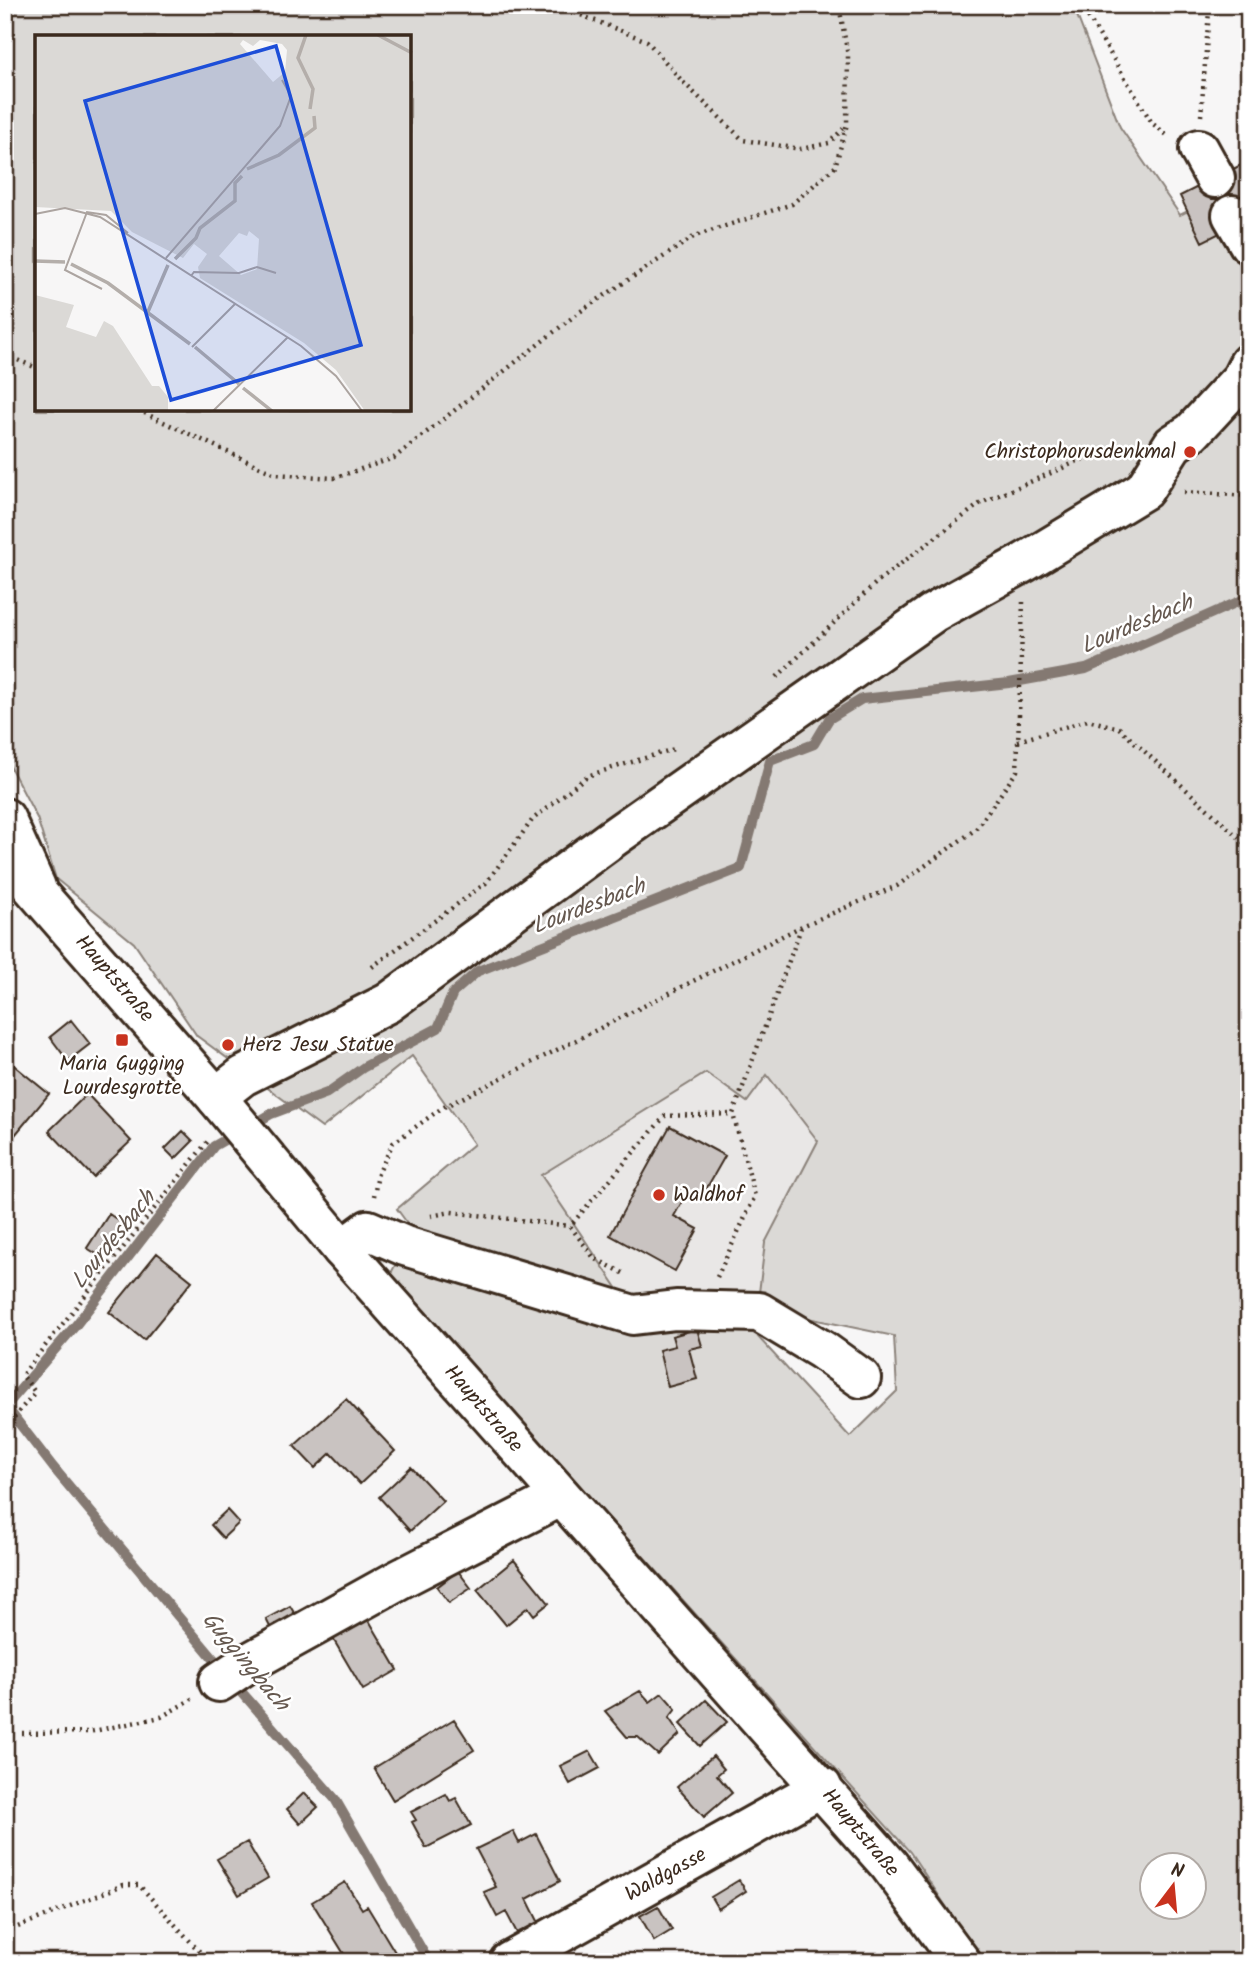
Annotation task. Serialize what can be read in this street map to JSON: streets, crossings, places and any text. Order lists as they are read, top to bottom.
{
  "streets": {
    "street": ["Hauptstraße", "Waldgasse"]
  },
  "crossings": [
    ["Hauptstraße", "Waldgasse"]
  ],
  "water": ["Lourdesbach", "Guggingbach"],
  "places": {
    "other": ["Christophorusdenkmal", "Herz Jesu Statue", "Waldhof"],
    "transit": ["Maria Gugging Lourdesgrotte"]
  },
  "north": "top"
}
